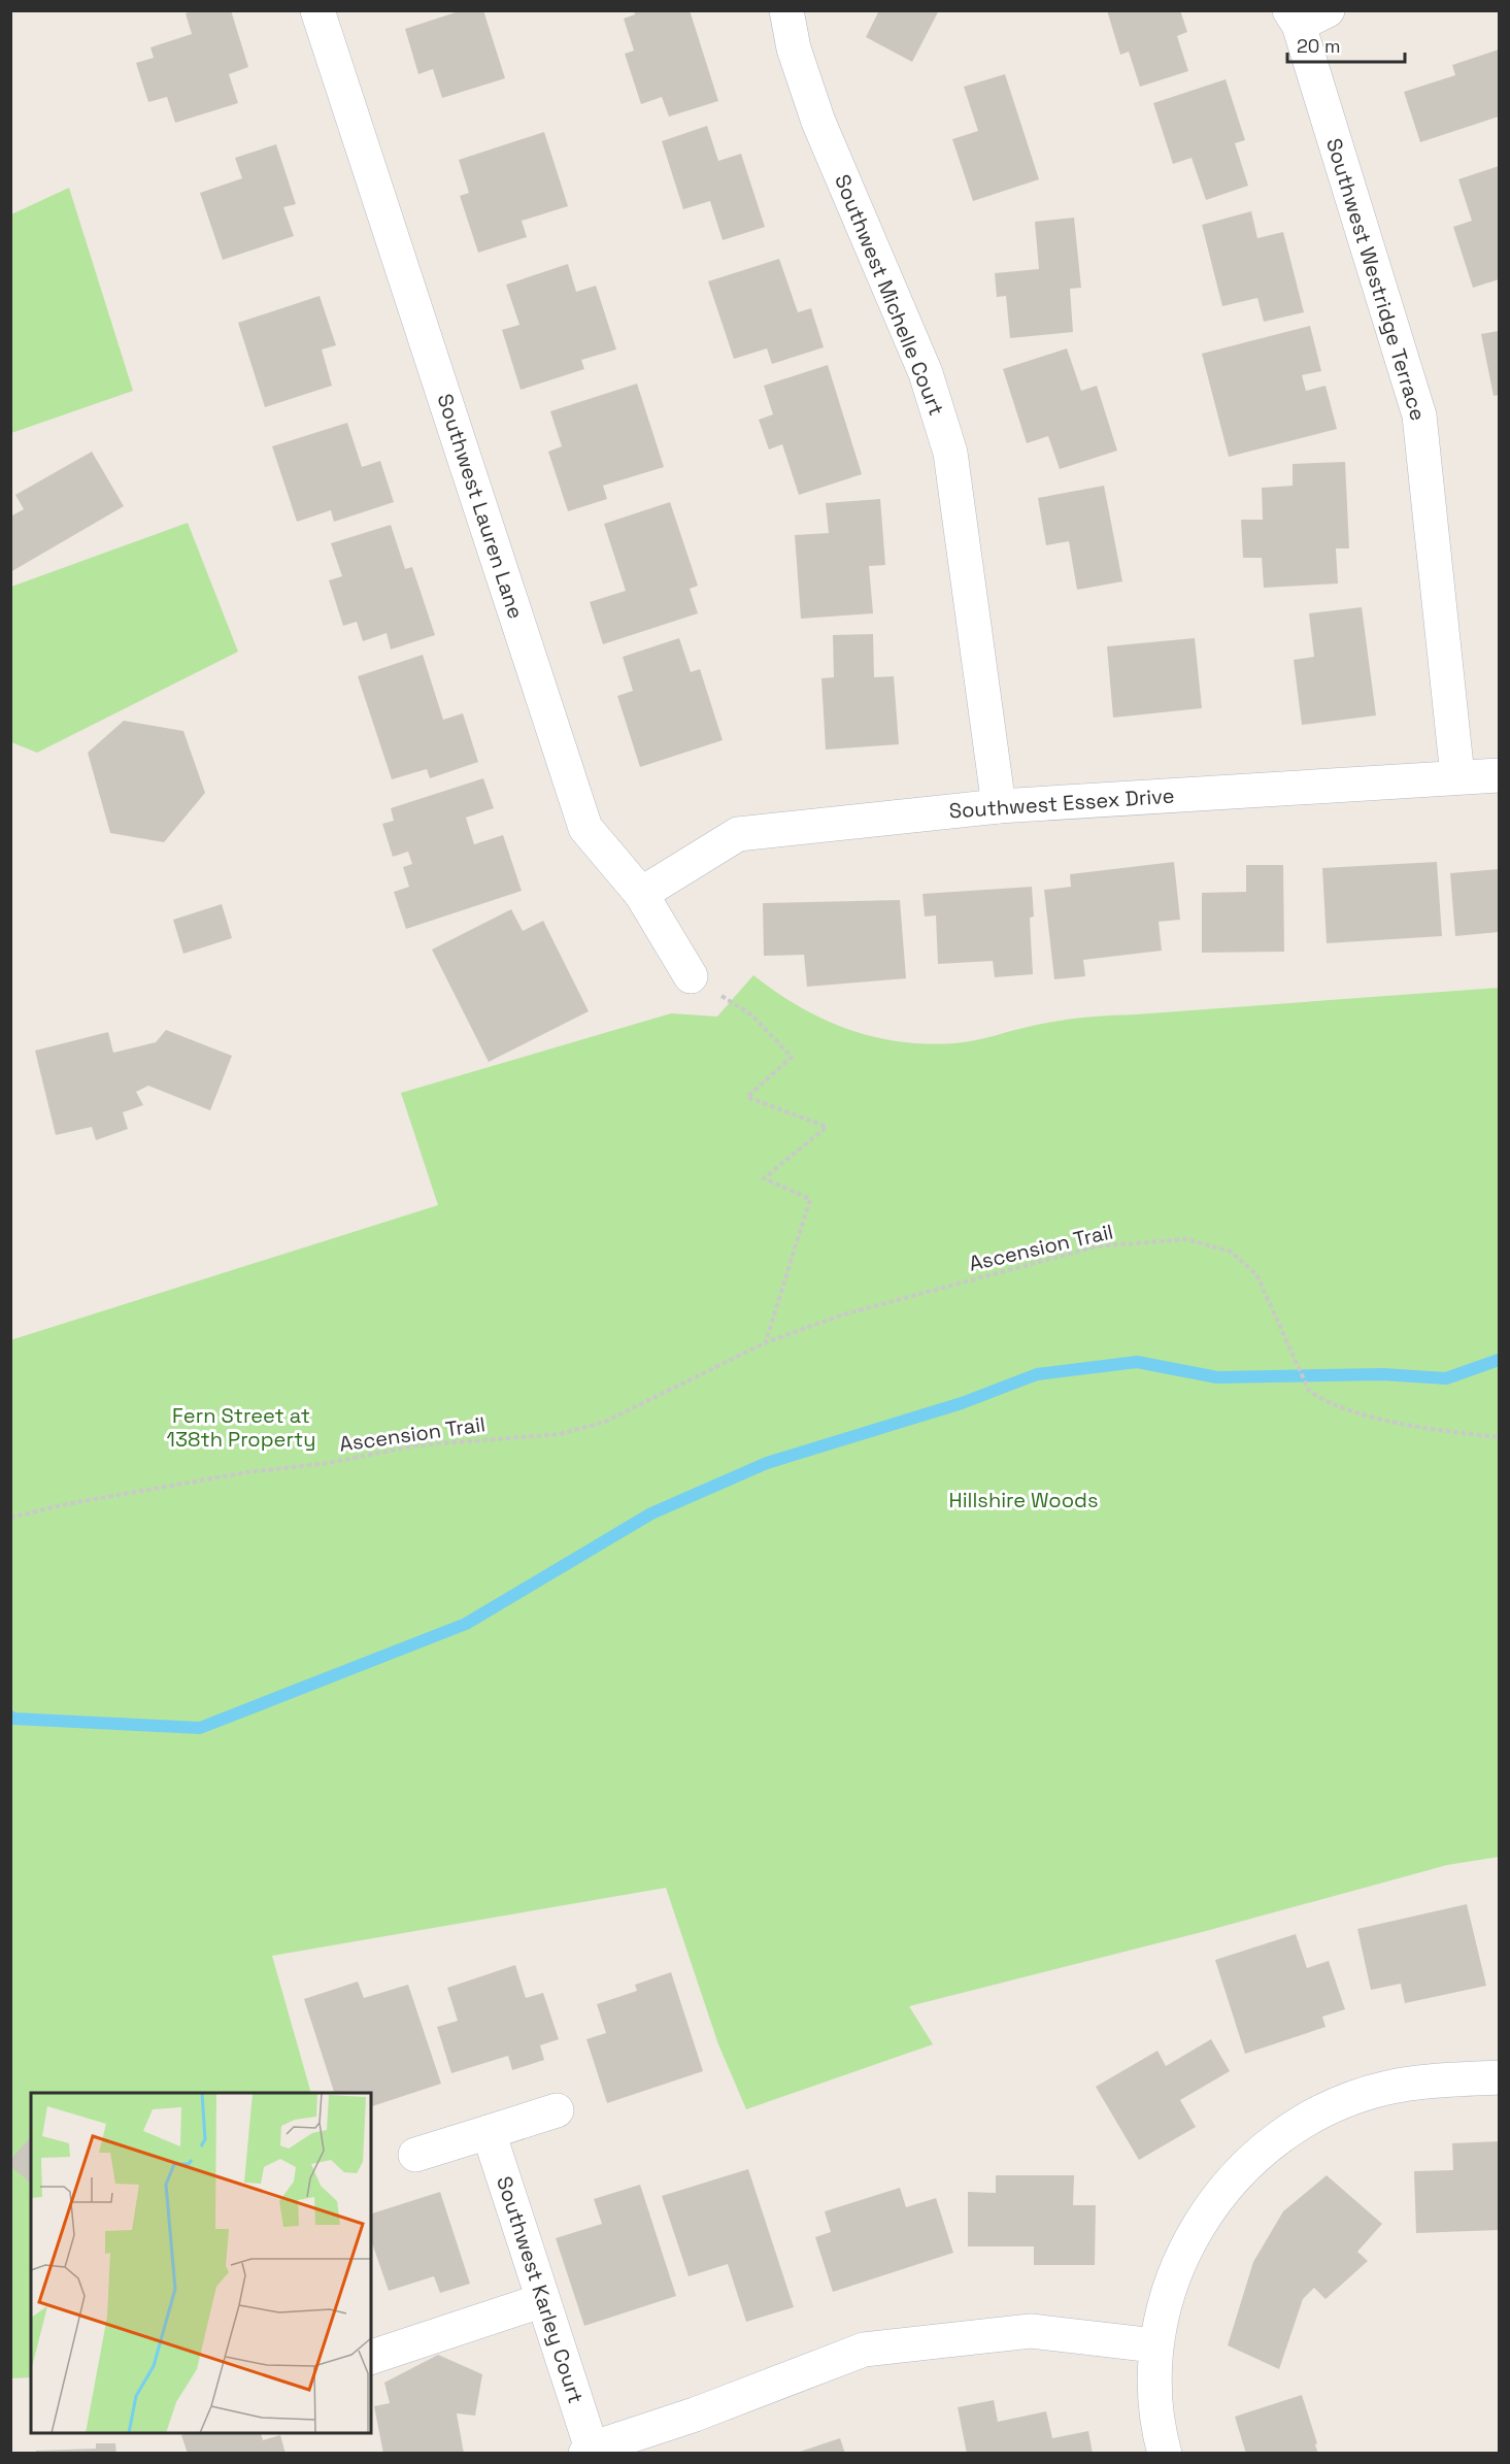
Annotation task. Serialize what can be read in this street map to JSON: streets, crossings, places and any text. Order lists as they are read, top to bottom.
{
  "streets": {
    "street": [
      "Southwest Westridge Terrace",
      "Southwest Michelle Court",
      "Southwest Lauren Lane",
      "Southwest Essex Drive",
      "Southwest Karley Court"
    ],
    "path": ["Ascension Trail"]
  },
  "crossings": [
    ["Southwest Westridge Terrace", "Southwest Essex Drive"],
    ["Southwest Michelle Court", "Southwest Essex Drive"],
    ["Southwest Lauren Lane", "Southwest Essex Drive"]
  ],
  "parks": ["Fern Street at 138th Property", "Hillshire Woods"],
  "scale_bar": "20 m"
}
